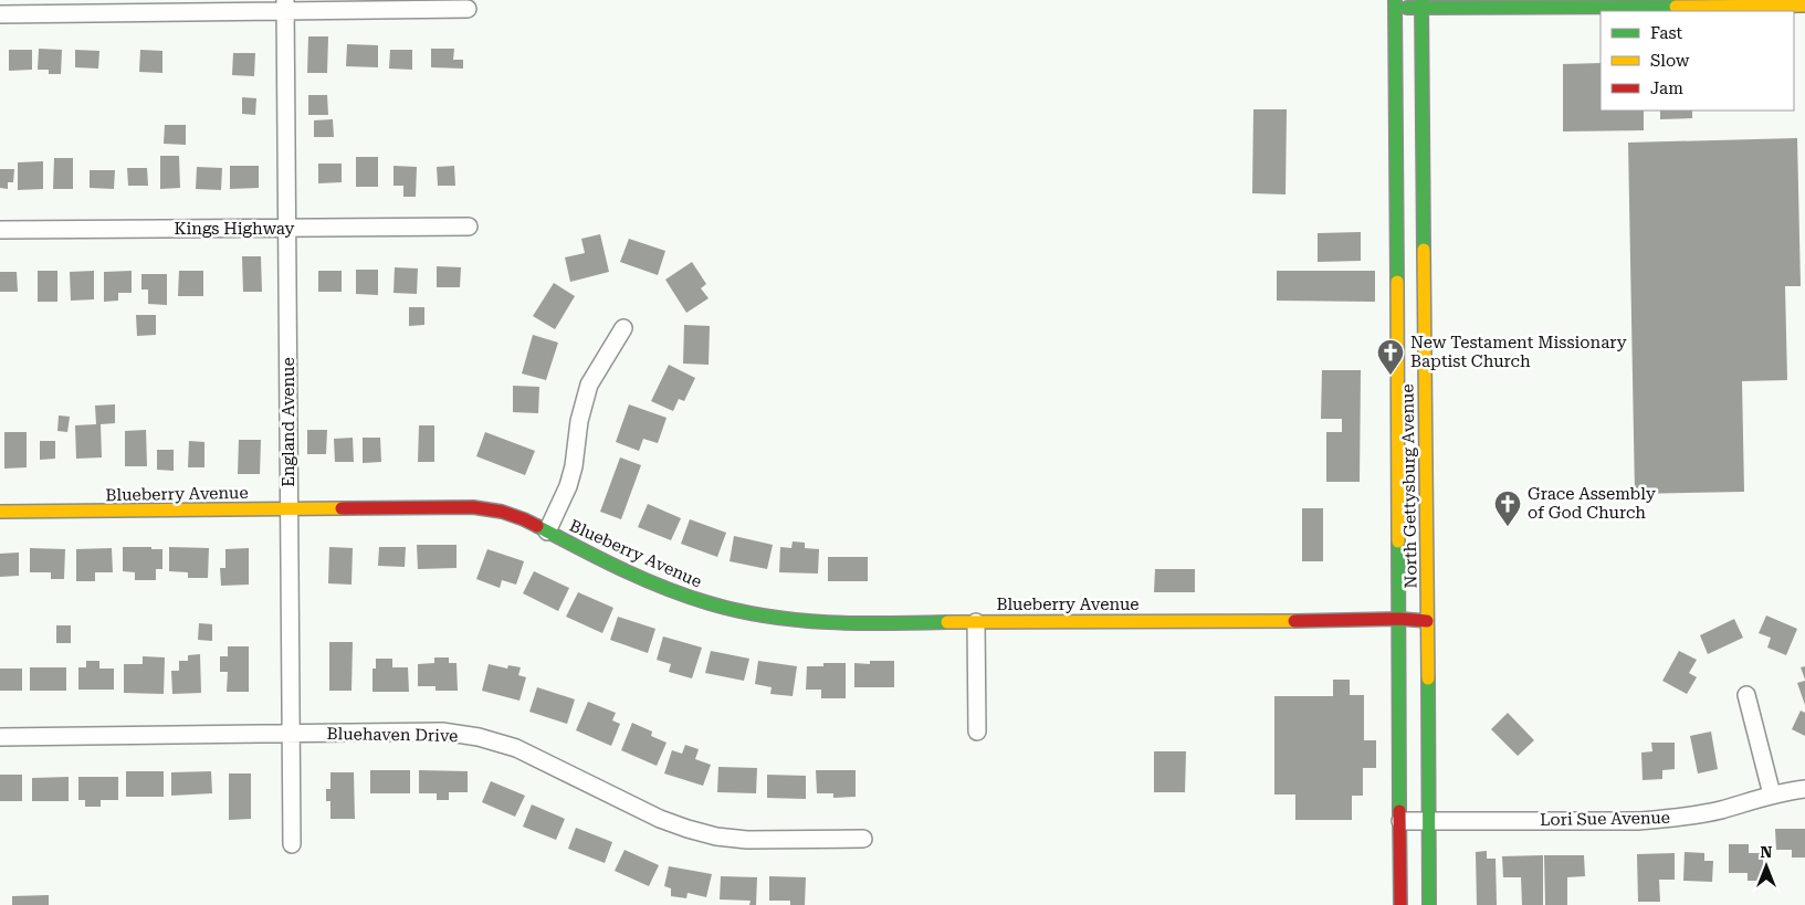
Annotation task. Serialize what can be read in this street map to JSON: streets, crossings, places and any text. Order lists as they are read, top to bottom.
{
  "streets": {
    "street": [
      "Kings Highway",
      "England Avenue",
      "North Gettysburg Avenue",
      "Blueberry Avenue",
      "Bluehaven Drive",
      "Lori Sue Avenue"
    ]
  },
  "crossings": [
    ["Kings Highway", "England Avenue"],
    ["England Avenue", "Blueberry Avenue"],
    ["England Avenue", "Bluehaven Drive"],
    ["North Gettysburg Avenue", "Blueberry Avenue"],
    ["North Gettysburg Avenue", "Lori Sue Avenue"]
  ],
  "places": {
    "church": ["New Testament Missionary Baptist Church", "Grace Assembly of God Church"]
  },
  "legend": ["Fast", "Slow", "Jam"],
  "north": "top"
}
